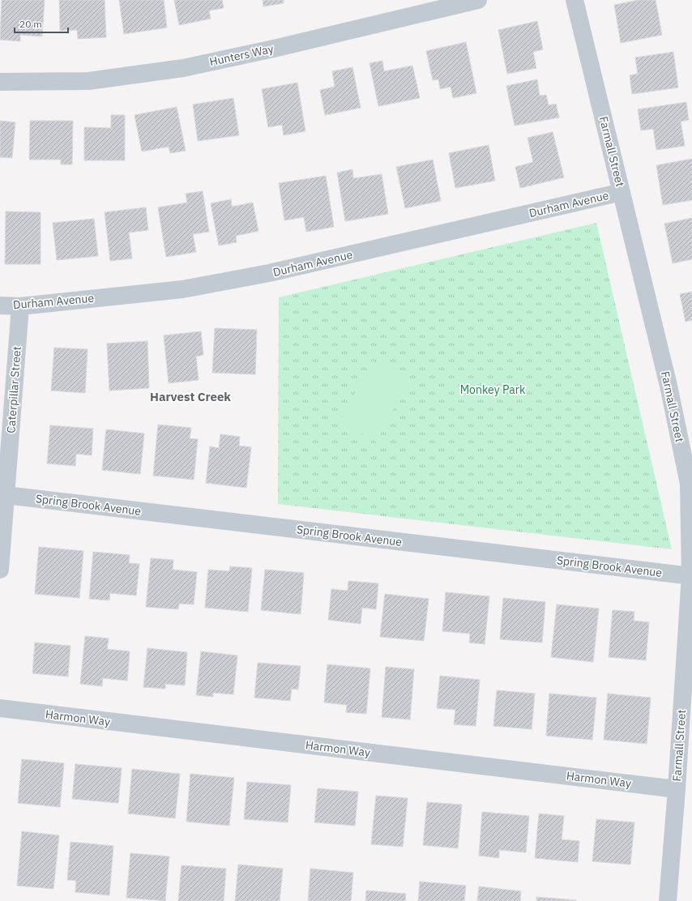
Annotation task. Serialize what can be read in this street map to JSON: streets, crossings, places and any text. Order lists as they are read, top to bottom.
{
  "streets": {
    "street": [
      "Hunters Way",
      "Farmall Street",
      "Durham Avenue",
      "Caterpillar Street",
      "Spring Brook Avenue",
      "Harmon Way"
    ]
  },
  "crossings": [
    ["Farmall Street", "Durham Avenue"],
    ["Farmall Street", "Spring Brook Avenue"],
    ["Farmall Street", "Harmon Way"],
    ["Durham Avenue", "Caterpillar Street"],
    ["Caterpillar Street", "Spring Brook Avenue"]
  ],
  "districts": ["Harvest Creek"],
  "parks": ["Monkey Park"],
  "scale_bar": "20 m"
}
